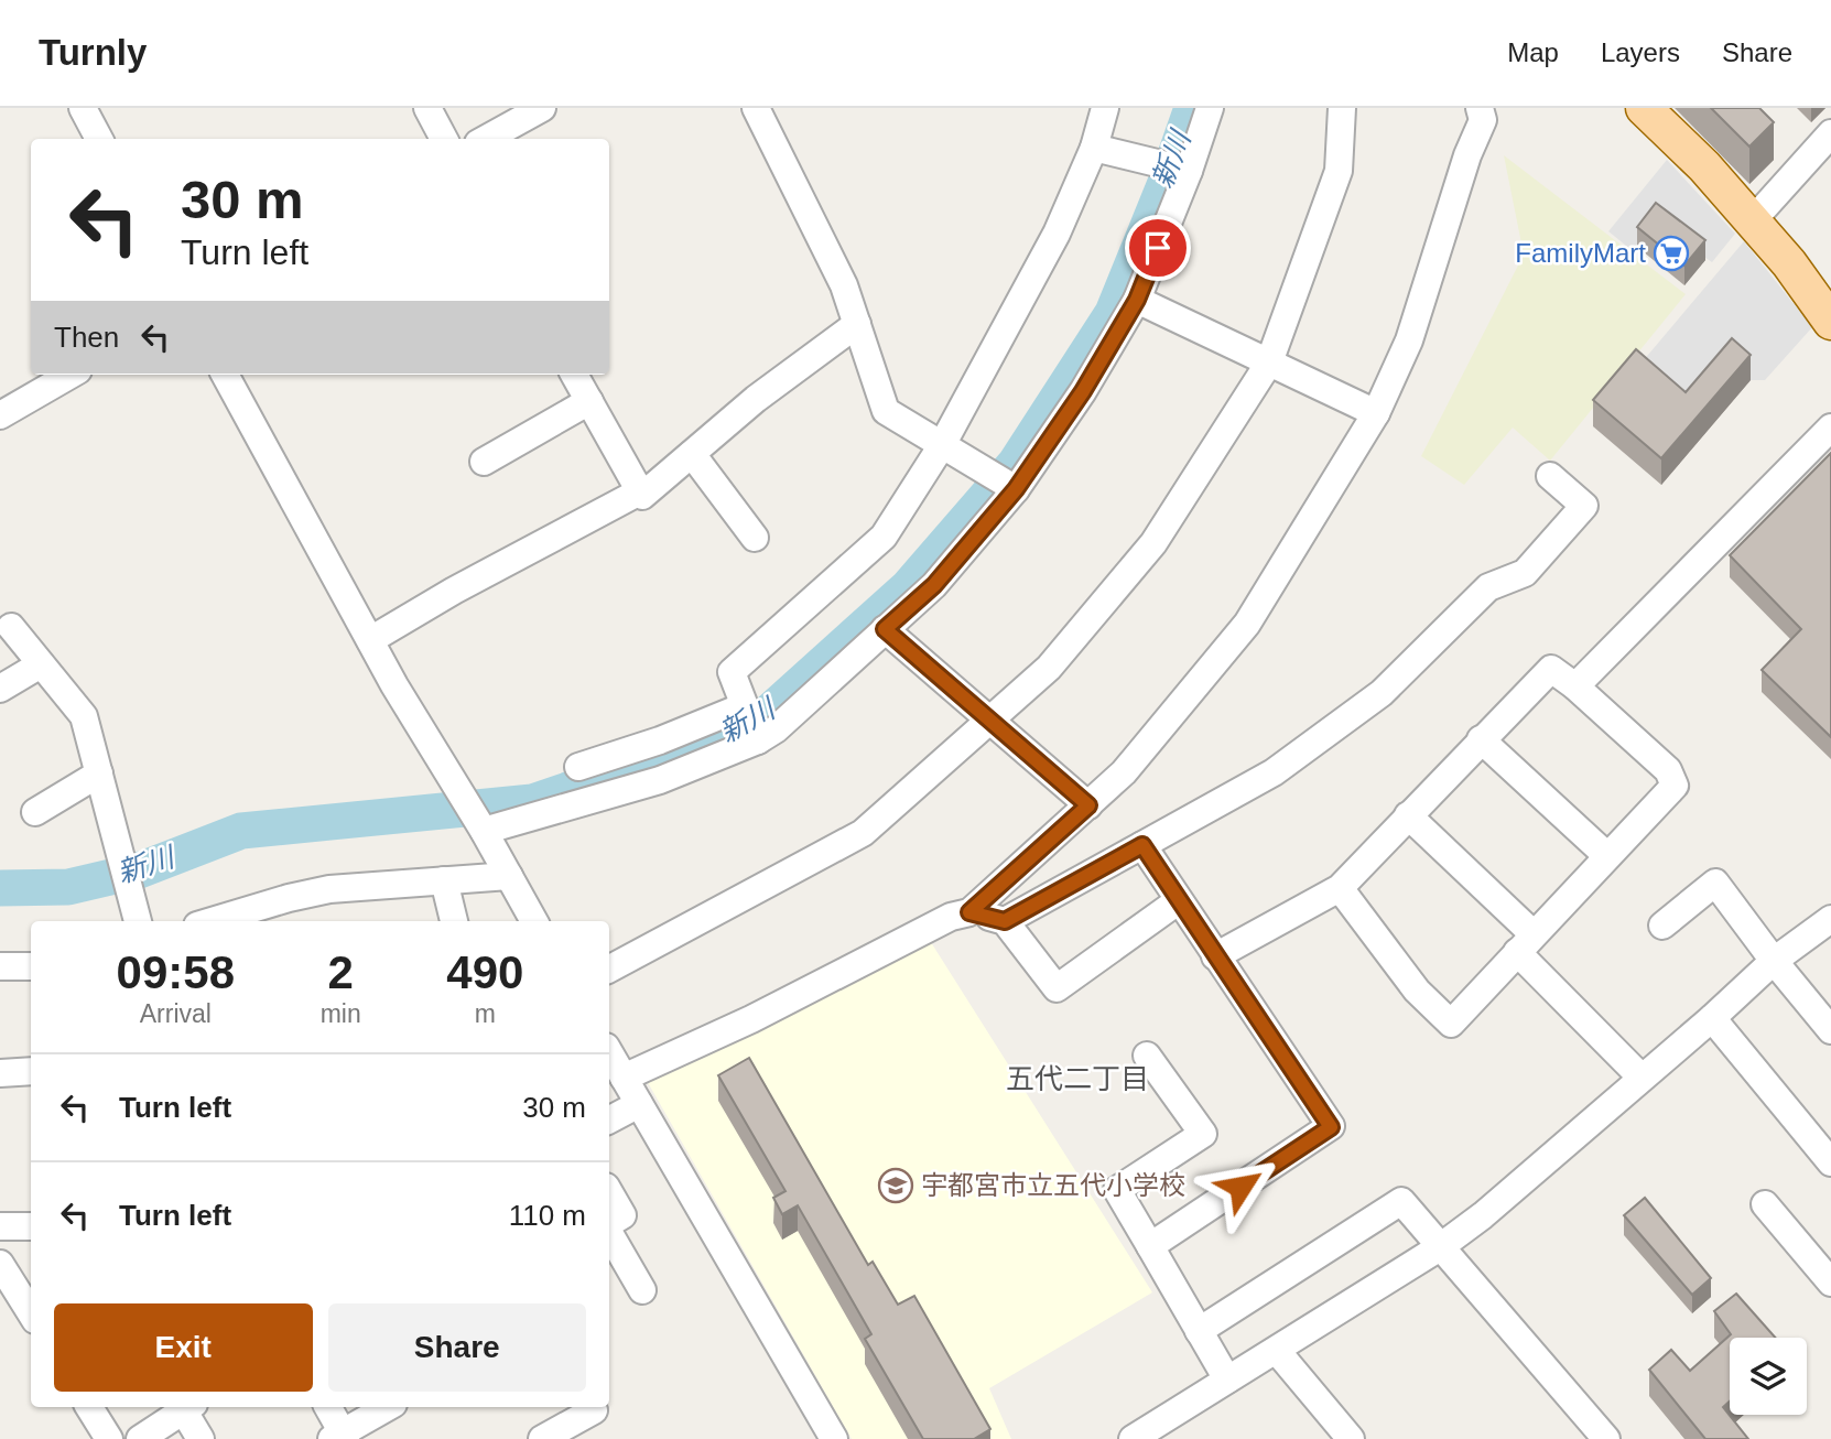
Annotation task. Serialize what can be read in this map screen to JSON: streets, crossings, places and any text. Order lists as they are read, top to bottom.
{
  "districts": ["五代二丁目"],
  "water": ["新川"],
  "places": {
    "supermarket": ["FamilyMart"],
    "school or university": ["宇都宮市立五代小学校"]
  },
  "page": {
    "header": "Turnly",
    "nav": ["Map", "Layers", "Share"],
    "turn": ["30 m", "Turn left"],
    "then": "Then",
    "eta": [
      "09:58",
      "Arrival",
      "2",
      "min",
      "490",
      "m"
    ],
    "list": [
      {
        "name": "Turn left",
        "value": "30 m"
      },
      {
        "name": "Turn left",
        "value": "110 m"
      }
    ],
    "buttons": ["Exit", "Share"]
  }
}
